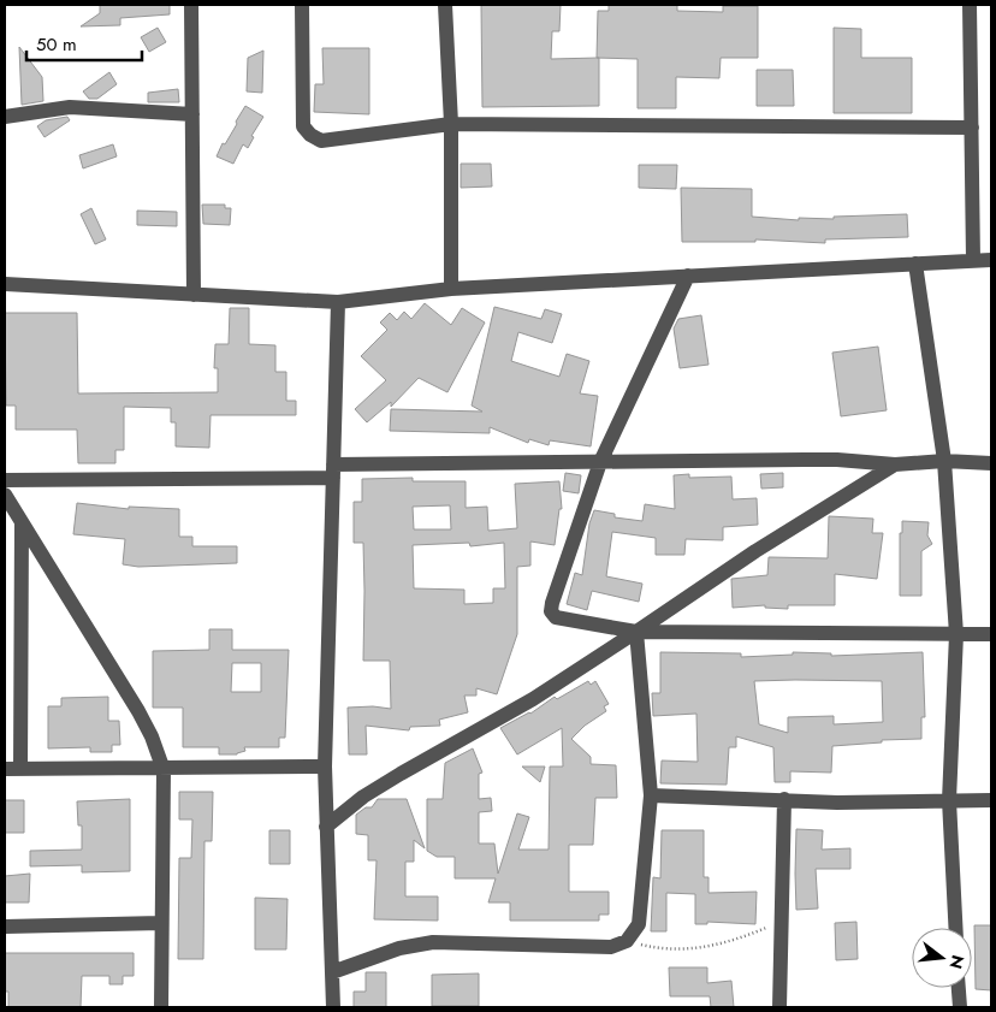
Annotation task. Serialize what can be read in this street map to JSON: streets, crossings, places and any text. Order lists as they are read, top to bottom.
{
  "scale_bar": "50 m",
  "north": "right"
}
